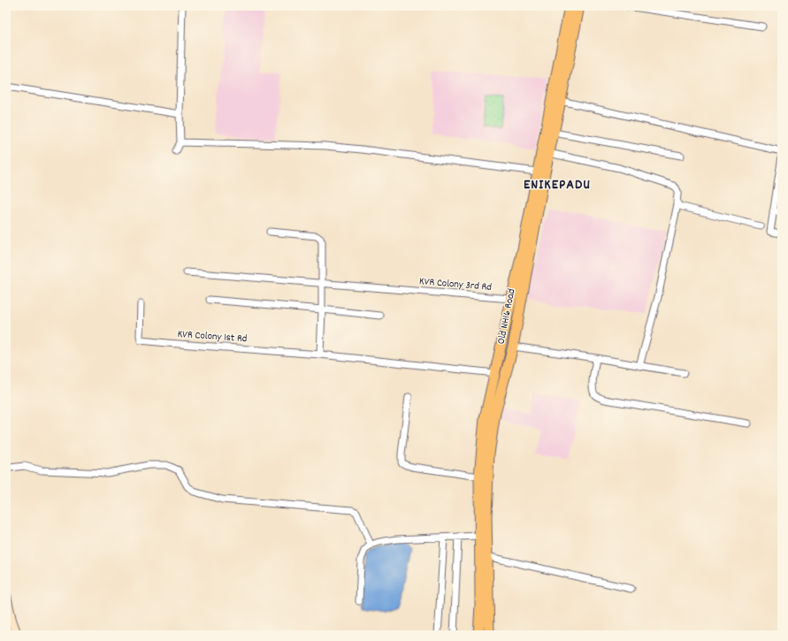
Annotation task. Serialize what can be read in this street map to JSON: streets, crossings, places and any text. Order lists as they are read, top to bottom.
{
  "streets": {
    "main road": ["Old NH16 Road"],
    "street": ["KVR Colony 3rd Rd", "KVR Colony 1st Rd"]
  },
  "crossings": [
    ["KVR Colony 3rd Rd", "Old NH16 Road"]
  ],
  "districts": ["ENIKEPADU"]
}
